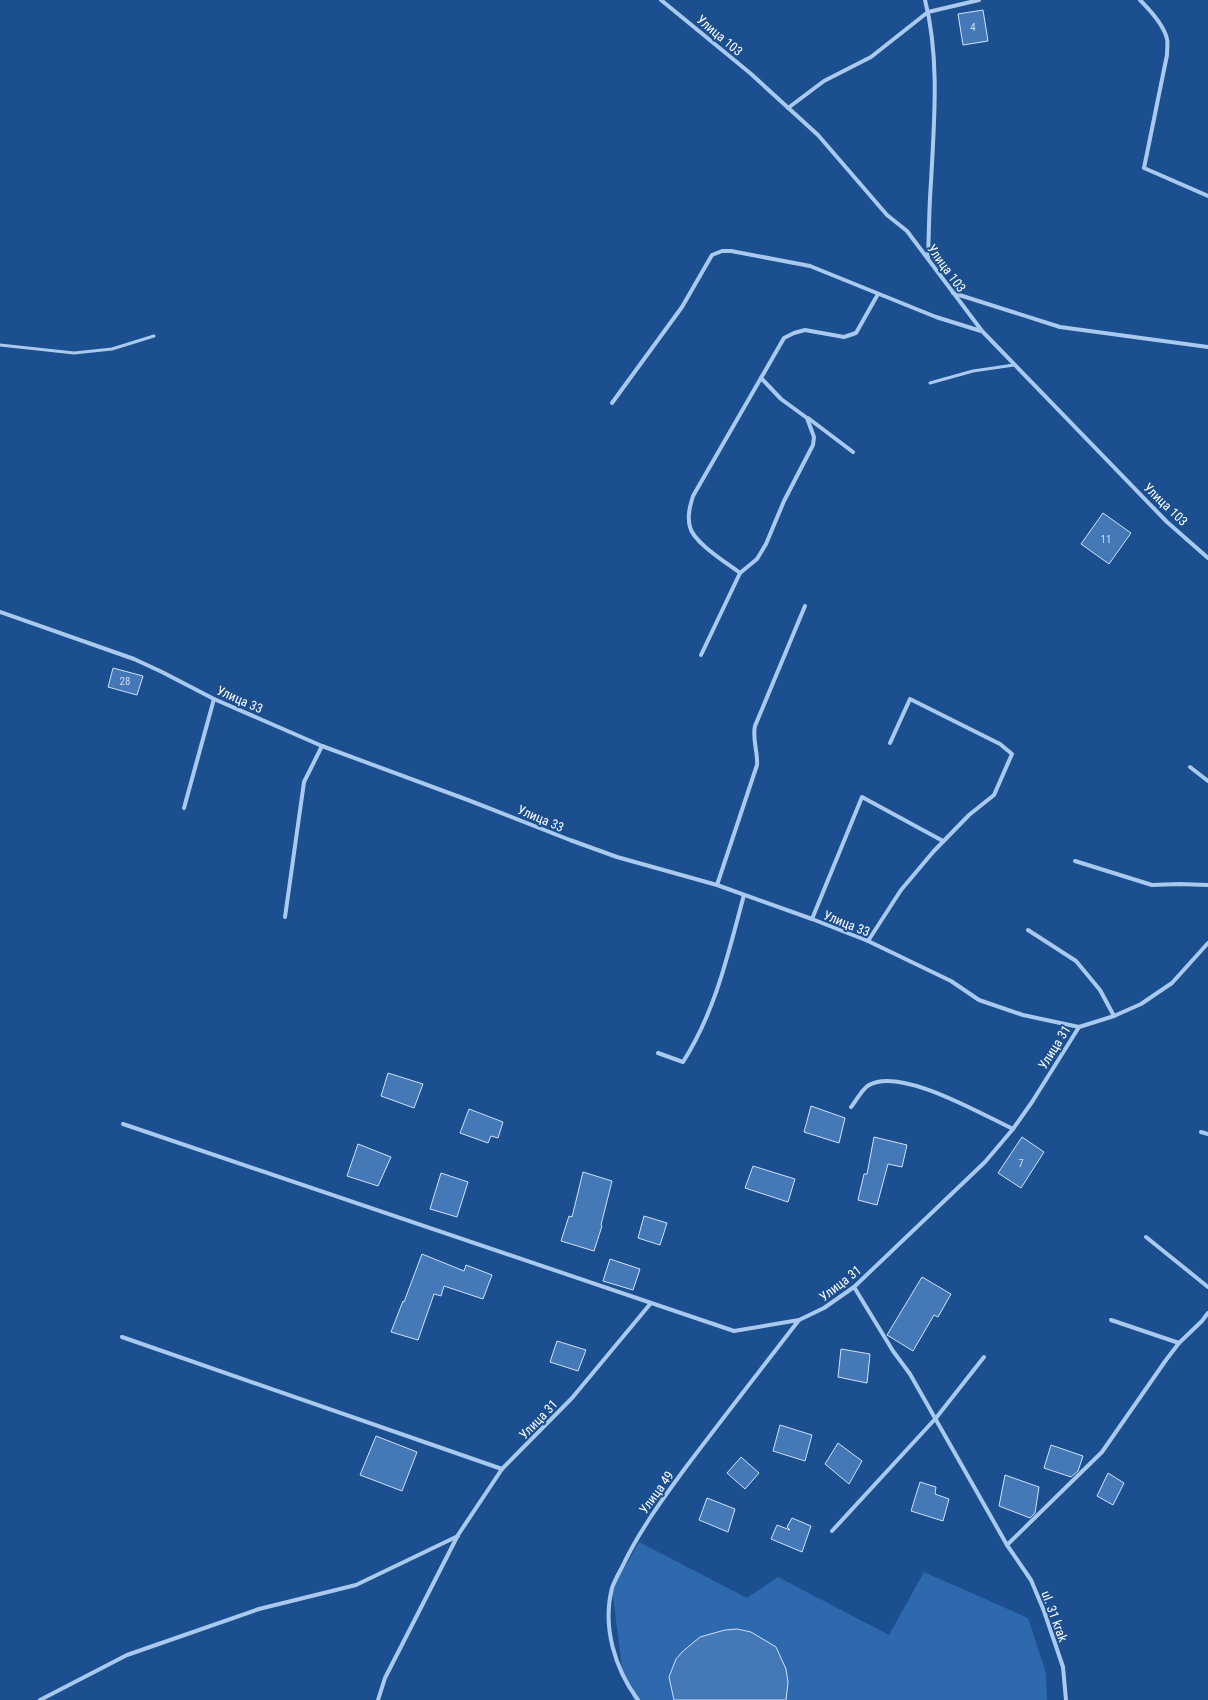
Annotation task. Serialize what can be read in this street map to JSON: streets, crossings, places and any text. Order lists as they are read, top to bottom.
{
  "streets": {
    "street": [
      "Улица 103",
      "Улица 33",
      "Улица 31",
      "Улица 49",
      "ul. 31 krak"
    ]
  },
  "crossings": [
    ["Улица 33", "Улица 31"],
    ["Улица 31", "Улица 49"],
    ["Улица 31", "ul. 31 krak"]
  ],
  "house_numbers": [
    "4",
    "11",
    "28",
    "7"
  ]
}
